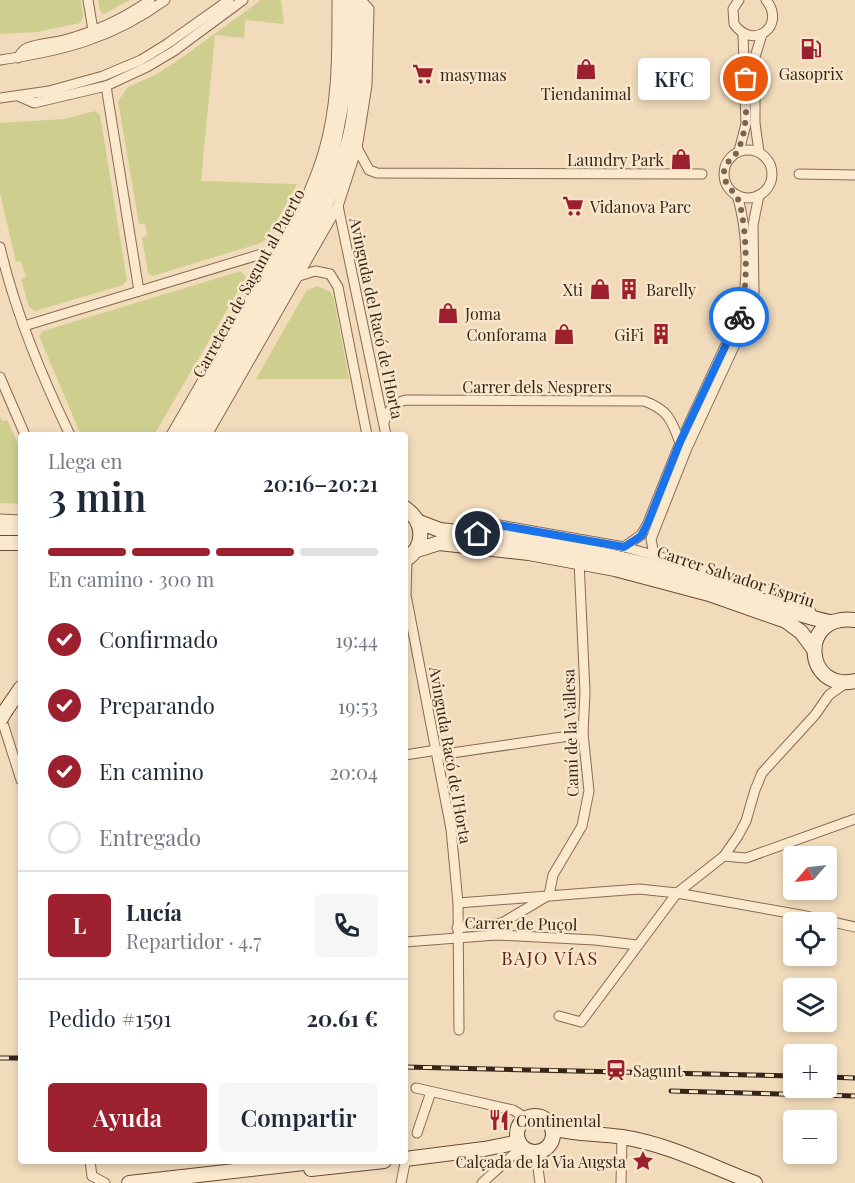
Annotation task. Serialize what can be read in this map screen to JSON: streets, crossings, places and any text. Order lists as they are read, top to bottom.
{
  "streets": {
    "street": [
      "Carretera de Sagunt al Puerto",
      "Avinguda del Racó de l'Horta",
      "Carrer dels Nesprers",
      "Carrer Salvador Espriu",
      "Camí de la Vallesa",
      "Avinguda Racó de l'Horta",
      "Carrer de Puçol"
    ]
  },
  "crossings": [
    ["Avinguda del Racó de l'Horta", "Carrer dels Nesprers"],
    ["Carrer Salvador Espriu", "Camí de la Vallesa"],
    ["Carrer Salvador Espriu", "Avinguda Racó de l'Horta"],
    ["Avinguda Racó de l'Horta", "Carrer de Puçol"]
  ],
  "districts": ["BAJO VÍAS"],
  "places": {
    "fuel station": ["Gasoprix"],
    "shop": [
      "Tiendanimal",
      "Laundry Park",
      "Xti",
      "Joma",
      "Conforama"
    ],
    "supermarket": ["masymas", "Vidanova Parc"],
    "other": ["KFC"],
    "building": ["Barelly", "GiFi"],
    "station": ["Sagunt"],
    "restaurant": ["Continental"],
    "place": ["Calçada de la Via Augsta"]
  },
  "north": "bottom left",
  "page": {
    "bubble": "KFC",
    "heading": ["3 min", "Llega en", "20:16–20:21"],
    "panel": [
      "Lucía",
      "Repartidor · 4.7",
      "Pedido #1591",
      "20.61 €"
    ],
    "bar": "En camino · 300 m",
    "list": [
      ["Confirmado", "19:44"],
      ["Preparando", "19:53"],
      ["En camino", "20:04"],
      "Entregado"
    ],
    "map_buttons": ["+", "−"],
    "round": "L",
    "buttons": ["Ayuda", "Compartir"]
  }
}
